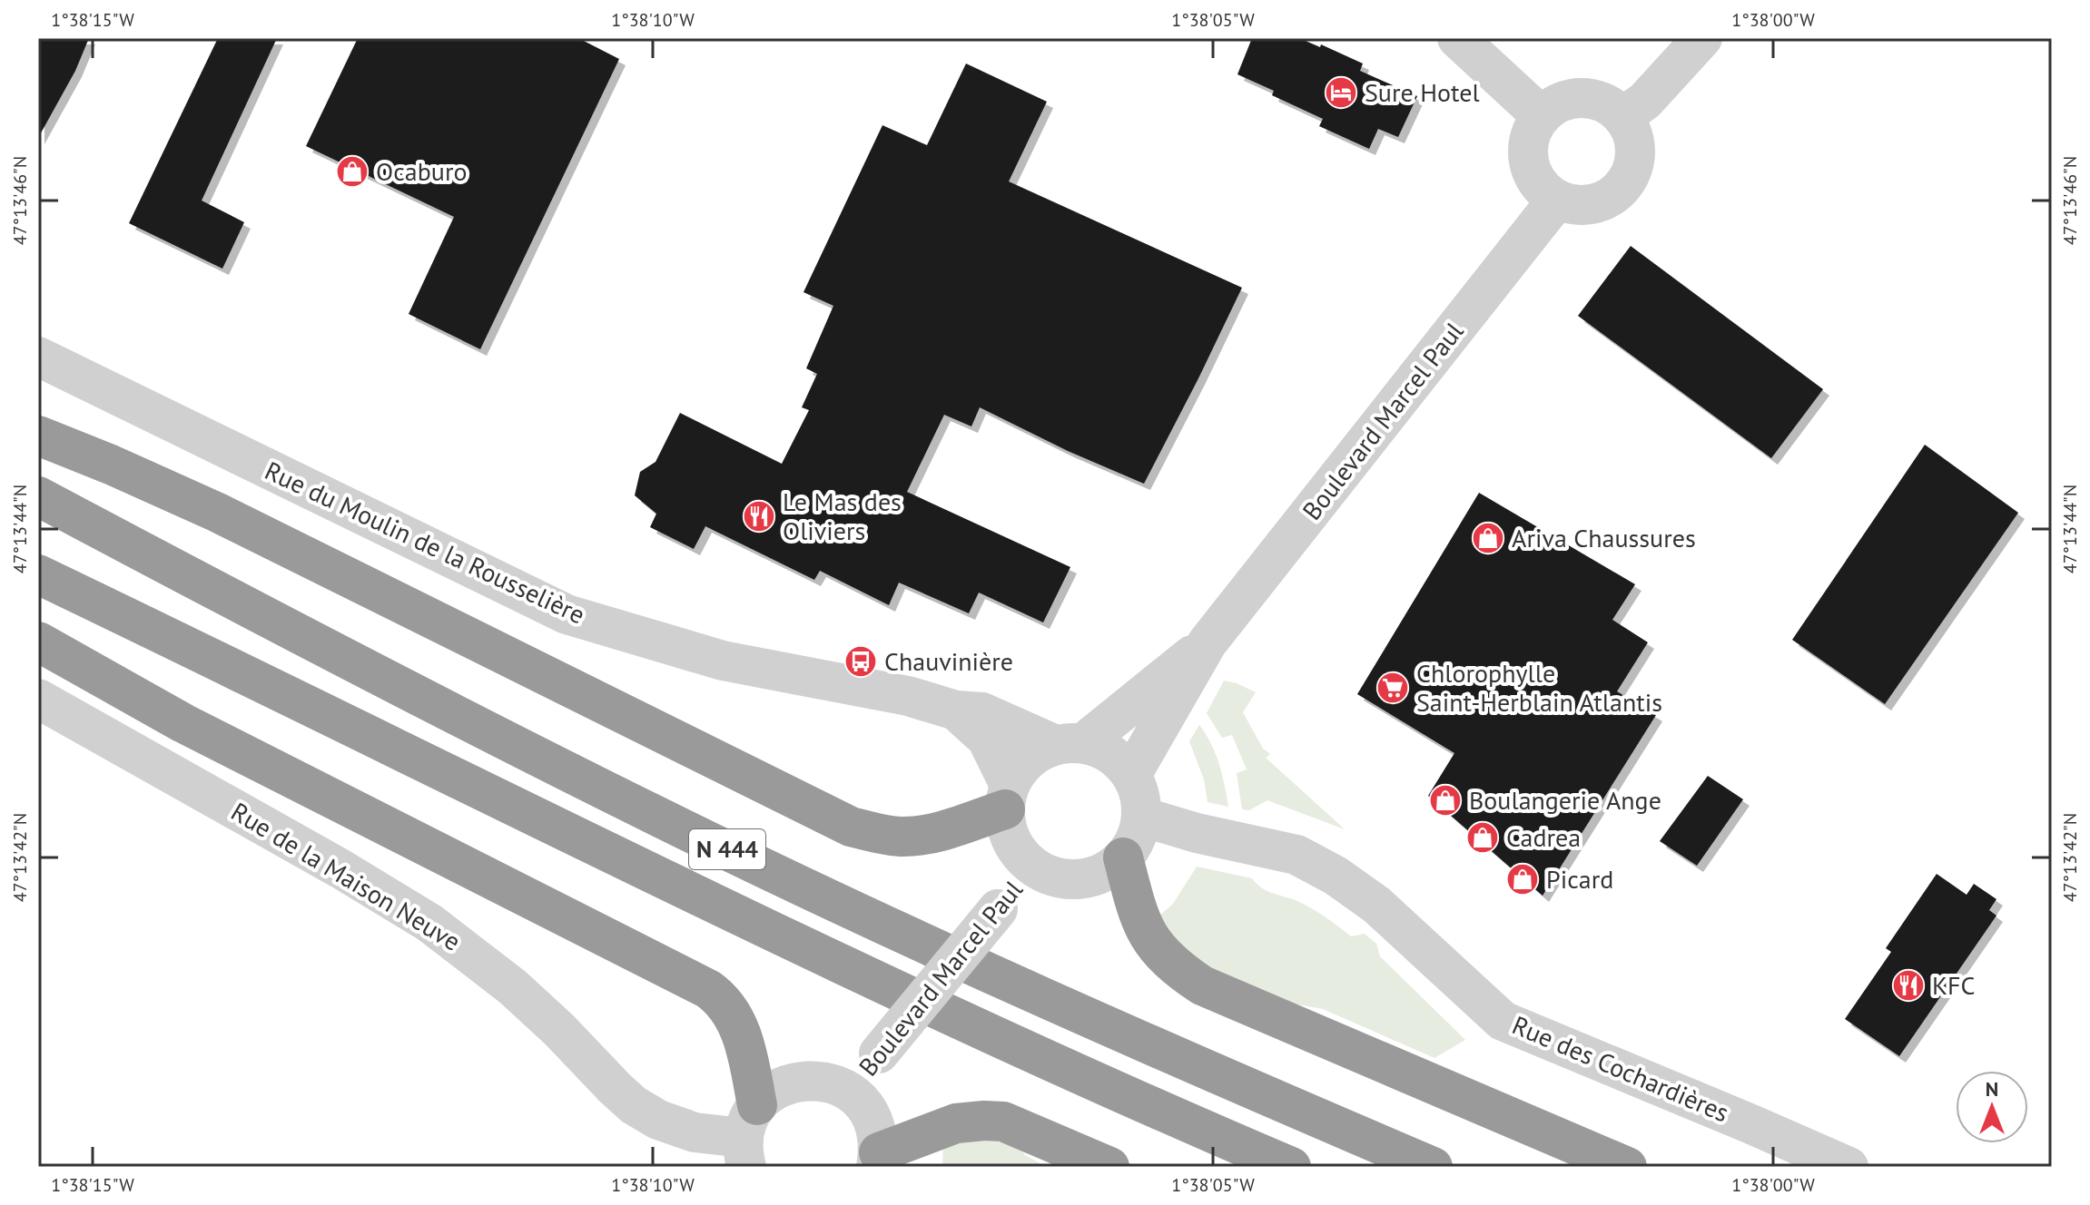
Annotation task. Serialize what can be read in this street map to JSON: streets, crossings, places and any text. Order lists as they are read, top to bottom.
{
  "streets": {
    "highway": ["N 444"],
    "street": [
      "Boulevard Marcel Paul",
      "Rue du Moulin de la Rousselière",
      "Rue de la Maison Neuve",
      "Rue des Cochardières"
    ]
  },
  "crossings": [
    ["Boulevard Marcel Paul", "Rue du Moulin de la Rousselière"],
    ["Boulevard Marcel Paul", "Rue des Cochardières"],
    ["Rue du Moulin de la Rousselière", "Rue des Cochardières"]
  ],
  "places": {
    "hotel": ["Sure Hotel"],
    "shop": [
      "Ocaburo",
      "Ariva Chaussures",
      "Boulangerie Ange",
      "Cadrea",
      "Picard"
    ],
    "restaurant": ["Le Mas des Oliviers", "KFC"],
    "bus stop": ["Chauvinière"],
    "supermarket": ["Chlorophylle Saint-Herblain Atlantis"]
  },
  "north": "top",
  "coordinates": [
    "1°38'15\"W",
    "1°38'10\"W",
    "1°38'05\"W",
    "1°38'00\"W",
    "47°13'46\"N",
    "47°13'44\"N",
    "47°13'42\"N"
  ]
}
